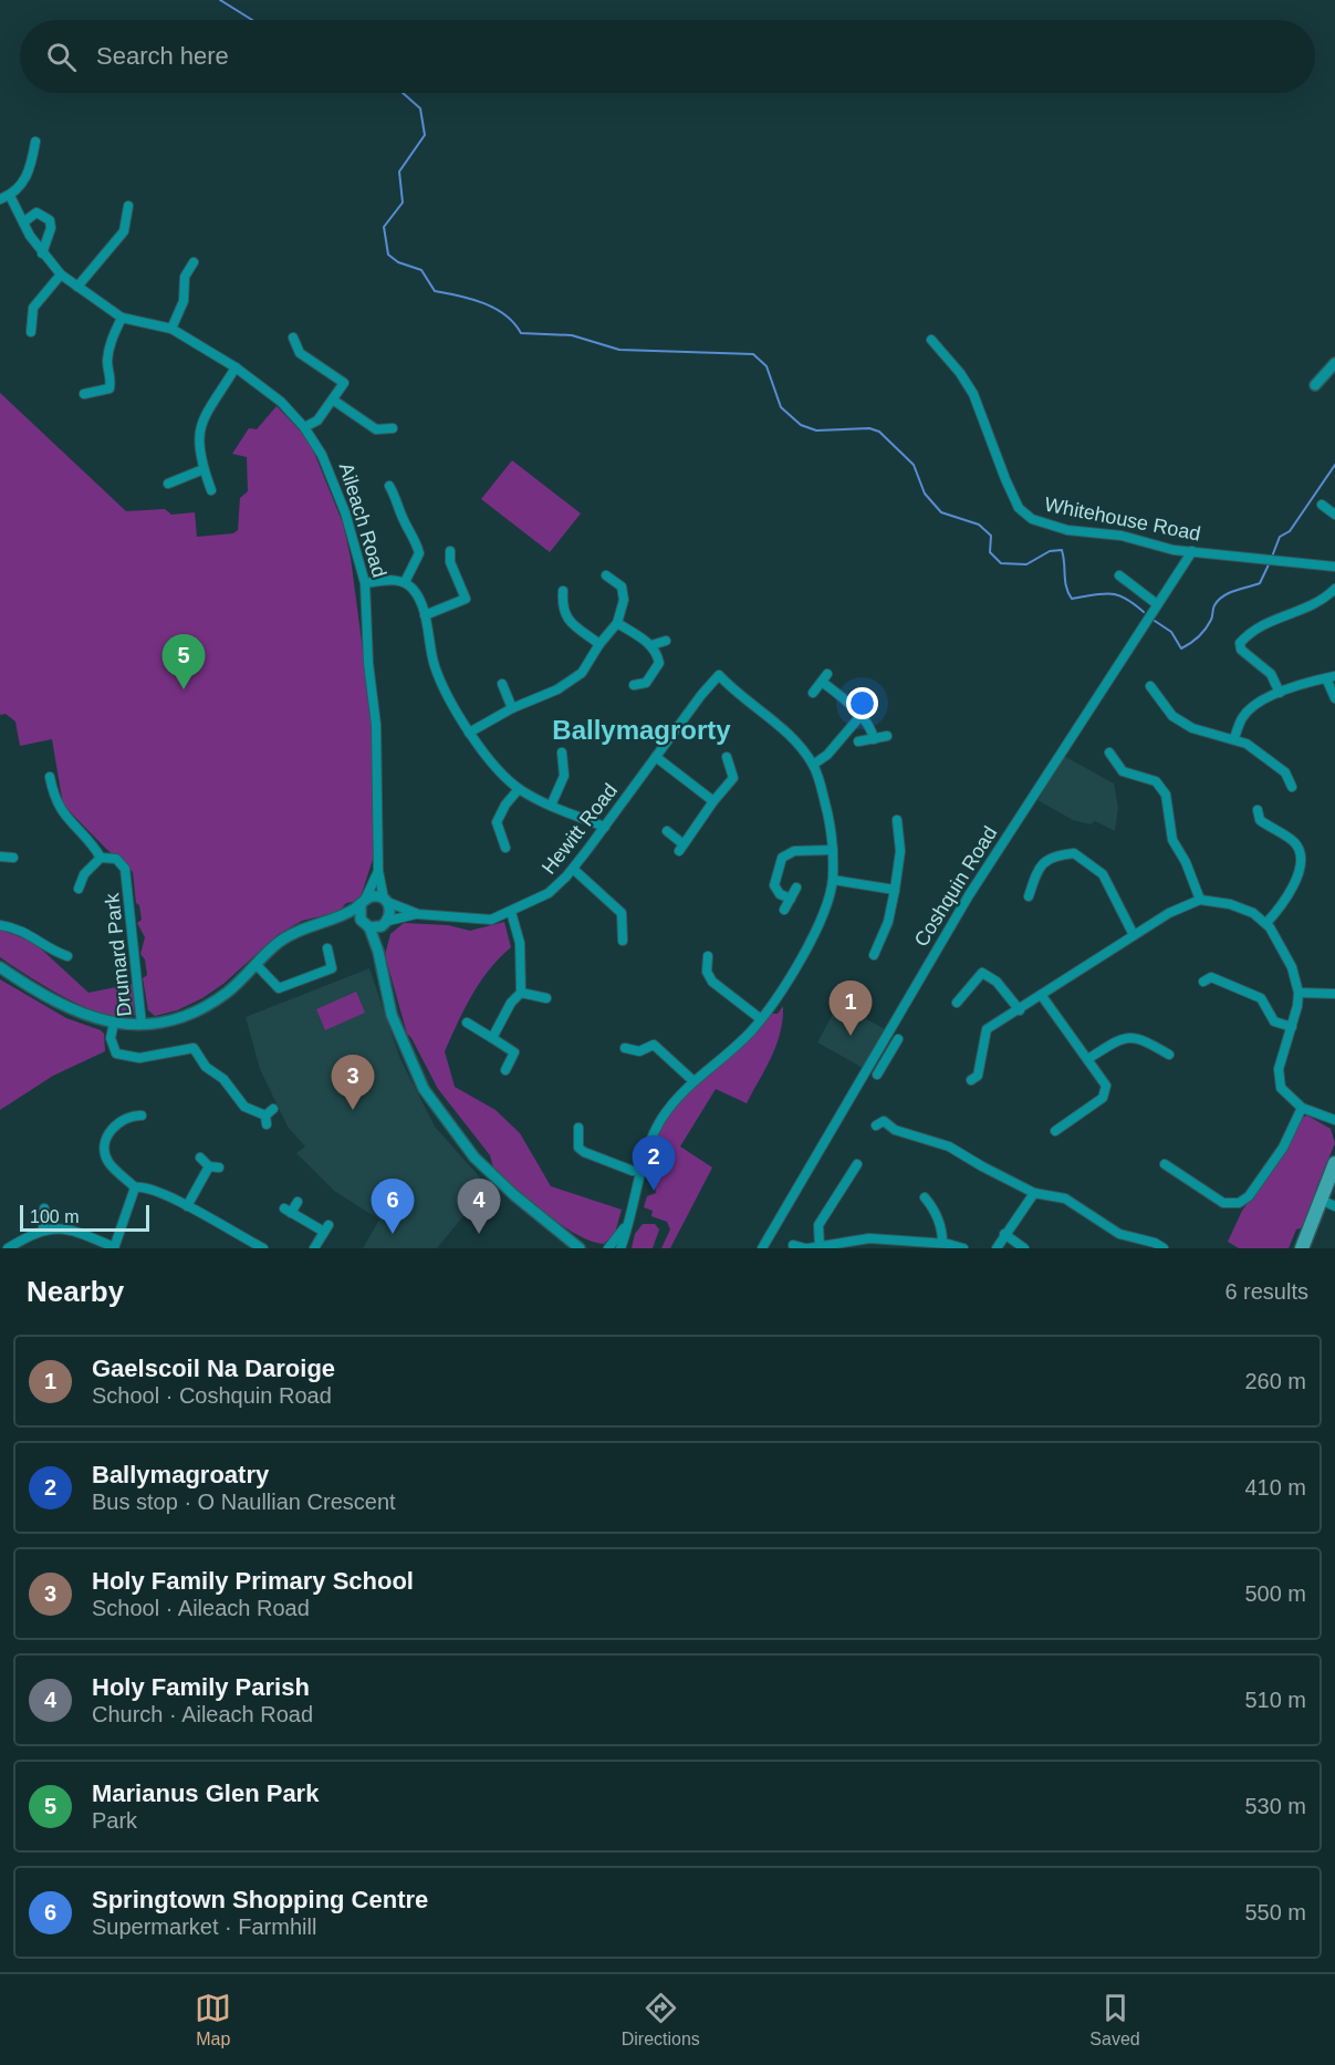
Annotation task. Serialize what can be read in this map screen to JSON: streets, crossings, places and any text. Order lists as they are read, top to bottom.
{
  "streets": {
    "street": [
      "Whitehouse Road",
      "Aileach Road",
      "Hewitt Road",
      "Coshquin Road",
      "Drumard Park"
    ]
  },
  "crossings": [
    ["Whitehouse Road", "Coshquin Road"],
    ["Aileach Road", "Hewitt Road"]
  ],
  "districts": ["Ballymagrorty"],
  "scale_bar": "100 m",
  "page": {
    "search": "Search here",
    "pins": [
      "5",
      "1",
      "3",
      "2",
      "4",
      "6"
    ],
    "scale": "100 m",
    "heading": ["Nearby", "6 results"],
    "list": [
      {
        "mark": "1",
        "name": "Gaelscoil Na Daroige",
        "note": "School · Coshquin Road",
        "value": "260 m"
      },
      {
        "mark": "2",
        "name": "Ballymagroatry",
        "note": "Bus stop · O Naullian Crescent",
        "value": "410 m"
      },
      {
        "mark": "3",
        "name": "Holy Family Primary School",
        "note": "School · Aileach Road",
        "value": "500 m"
      },
      {
        "mark": "4",
        "name": "Holy Family Parish",
        "note": "Church · Aileach Road",
        "value": "510 m"
      },
      {
        "mark": "5",
        "name": "Marianus Glen Park",
        "note": "Park",
        "value": "530 m"
      },
      {
        "mark": "6",
        "name": "Springtown Shopping Centre",
        "note": "Supermarket · Farmhill",
        "value": "550 m"
      }
    ],
    "nav": ["Map", "Directions", "Saved"]
  }
}
